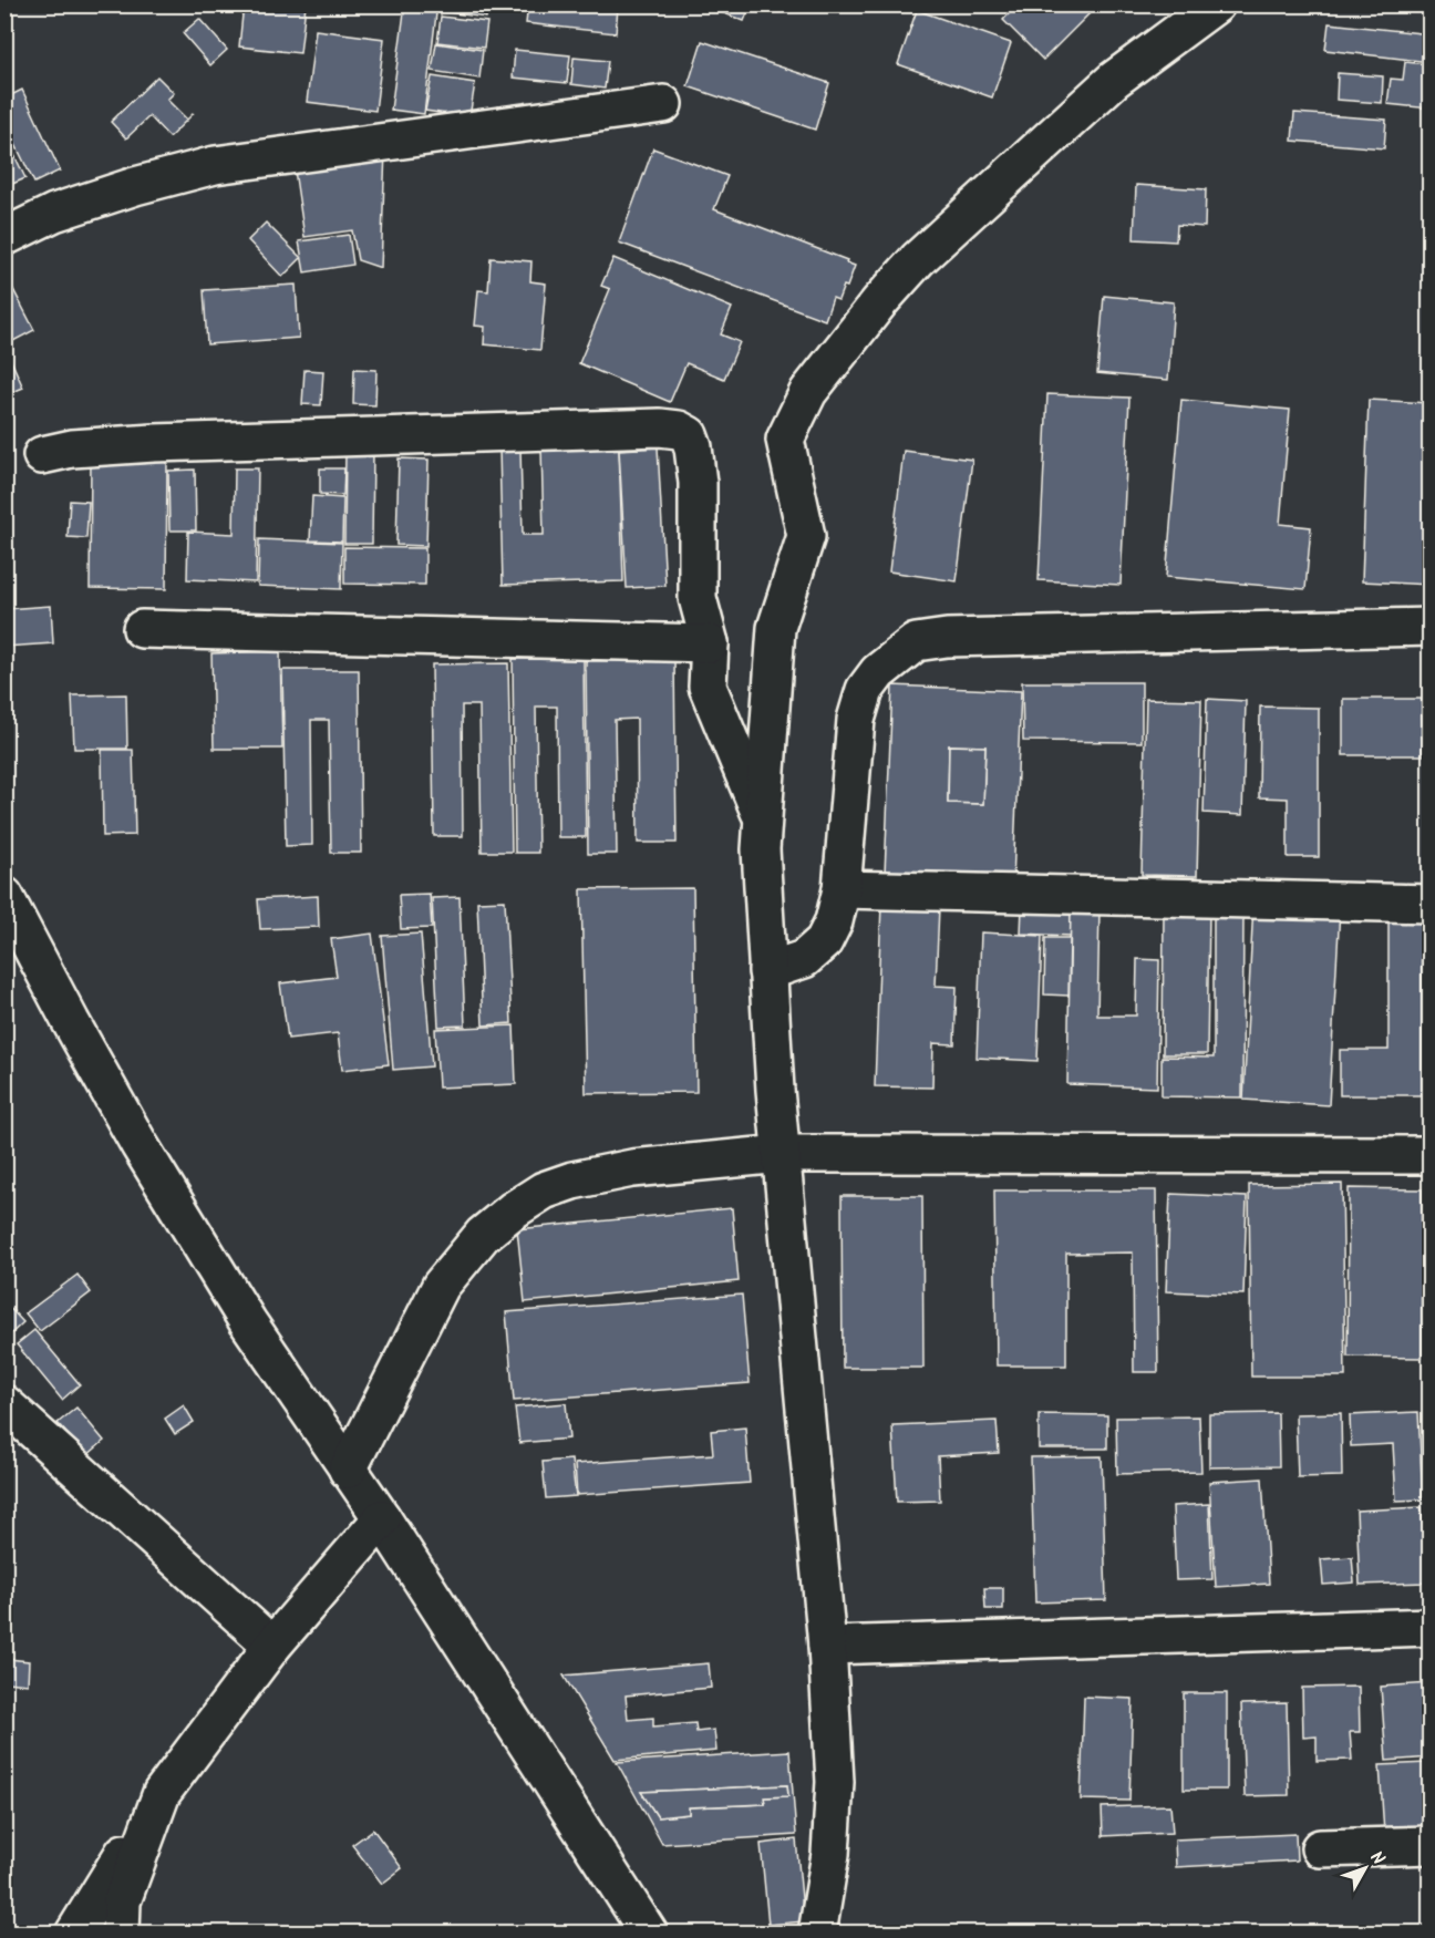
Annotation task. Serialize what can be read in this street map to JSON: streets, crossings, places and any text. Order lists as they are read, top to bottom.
{
  "north": "top right"
}
